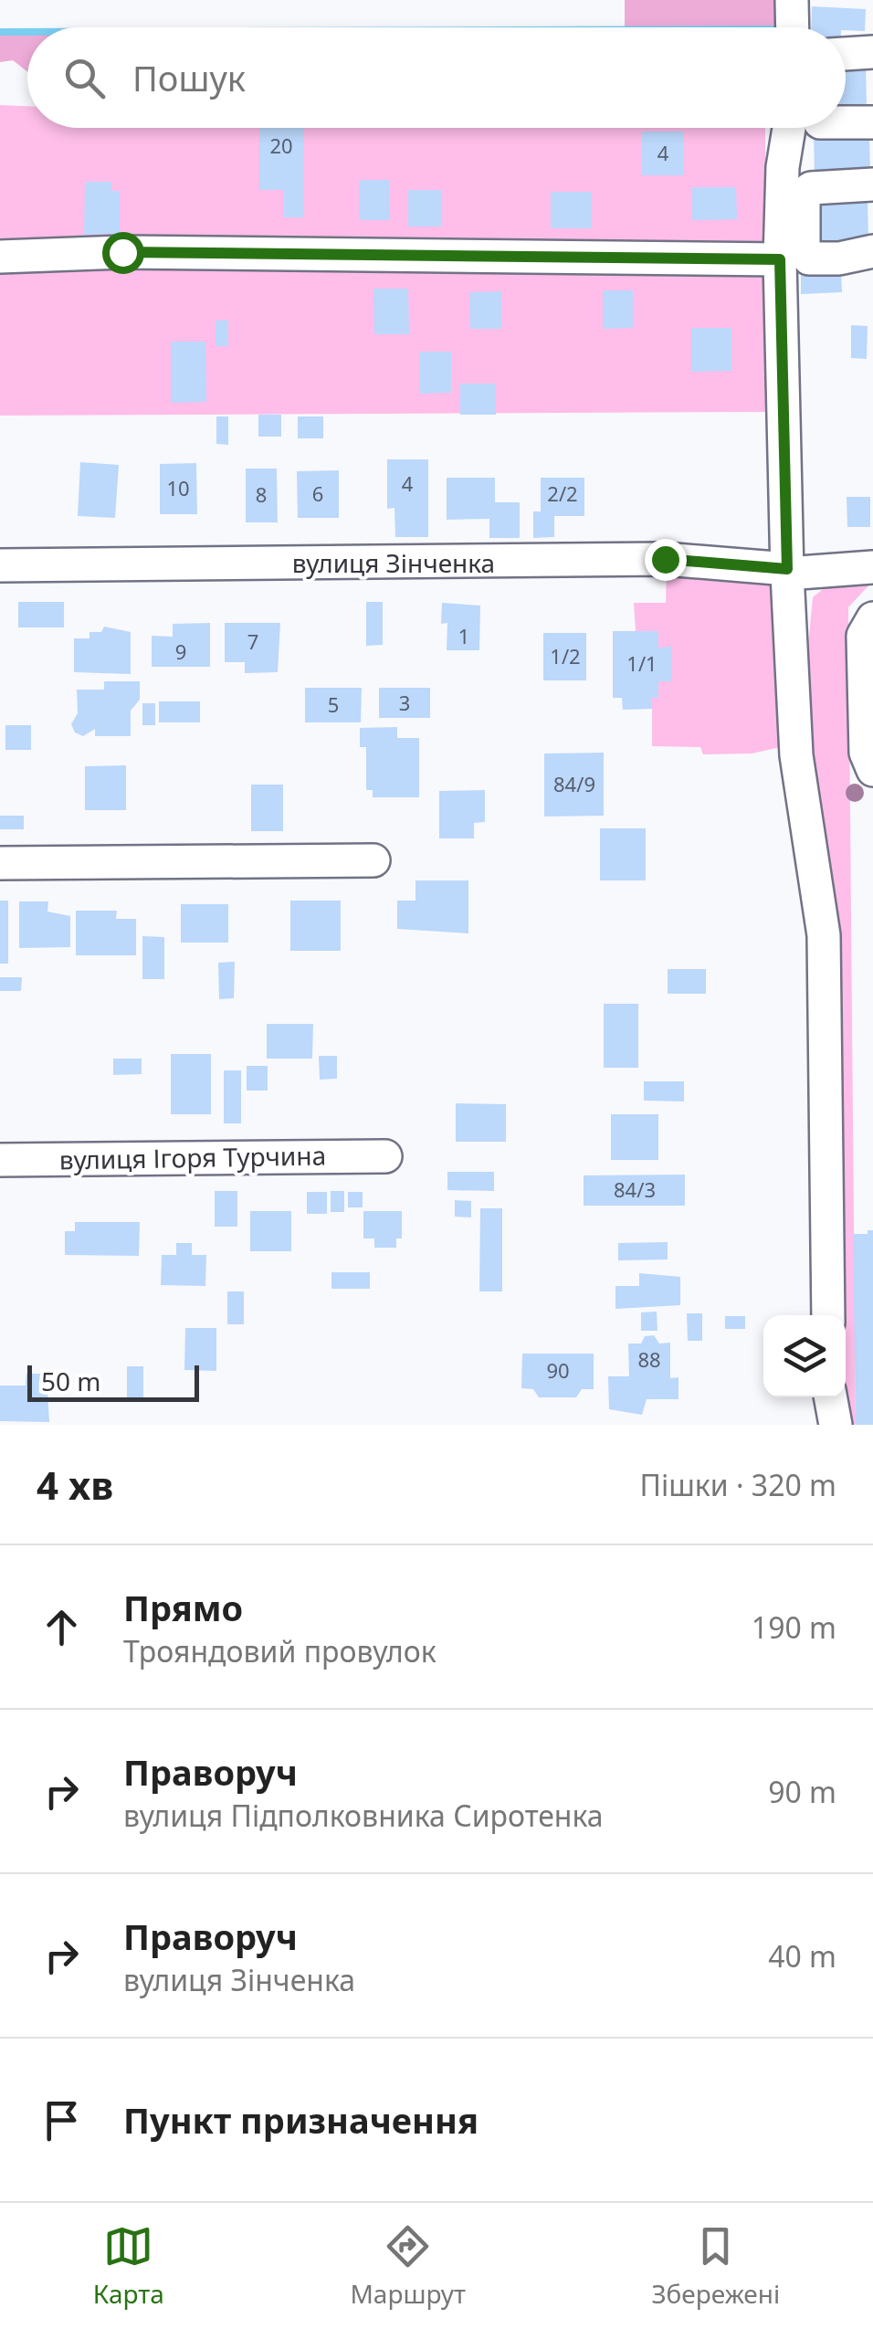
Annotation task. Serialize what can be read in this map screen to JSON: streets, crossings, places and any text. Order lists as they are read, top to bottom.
{
  "streets": {
    "street": ["вулиця Зінченка", "вулиця Ігоря Турчина"]
  },
  "house_numbers": [
    "20",
    "4",
    "4",
    "10",
    "6",
    "2/2",
    "8",
    "1",
    "7",
    "9",
    "1/2",
    "1/1",
    "3",
    "5",
    "84/9",
    "84/3",
    "88",
    "90"
  ],
  "scale_bar": "50 m",
  "page": {
    "search": "Пошук",
    "scale": "50 m",
    "heading": ["4 хв", "Пішки · 320 m"],
    "list": [
      ["Прямо", "Трояндовий провулок", "190 m"],
      ["Праворуч", "вулиця Підполковника Сиротенка", "90 m"],
      ["Праворуч", "вулиця Зінченка", "40 m"],
      "Пункт призначення"
    ],
    "nav": ["Карта", "Маршрут", "Збережені"]
  }
}
